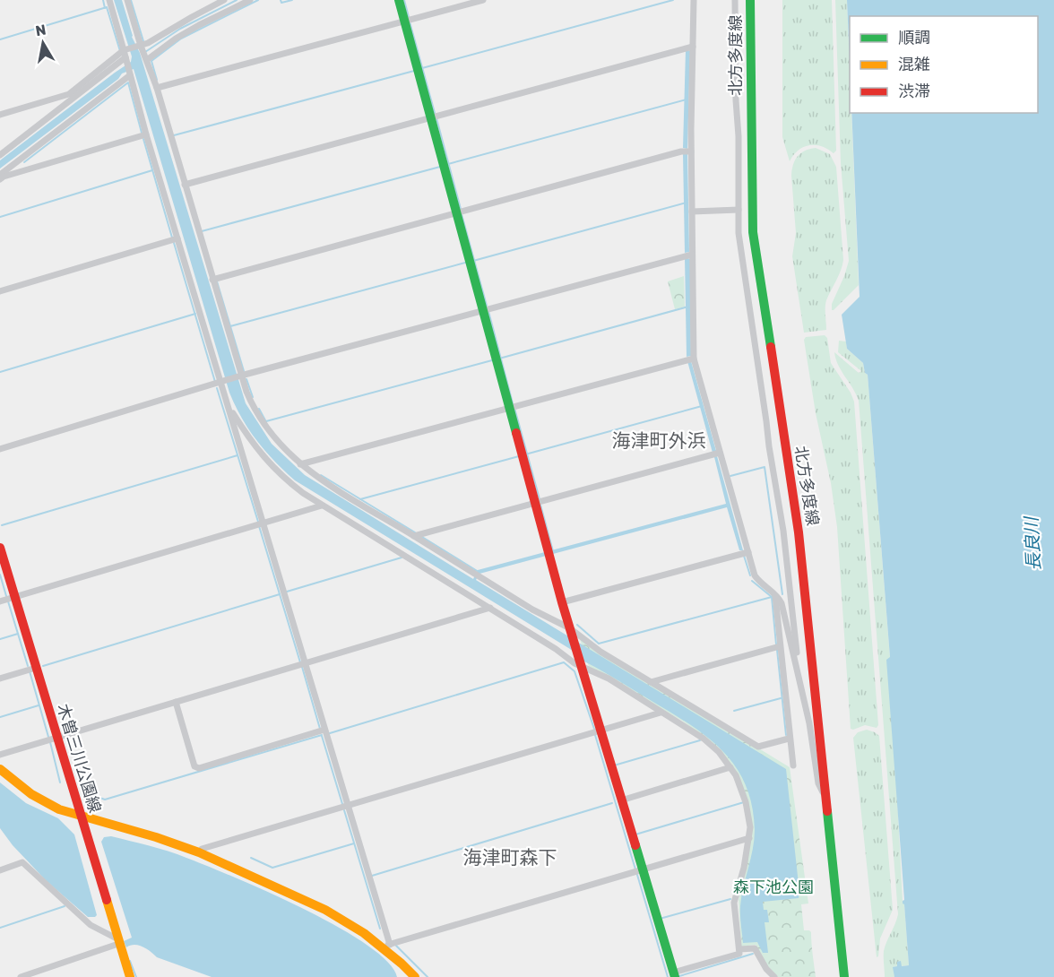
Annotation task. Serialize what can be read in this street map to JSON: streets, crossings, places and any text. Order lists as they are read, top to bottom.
{
  "streets": {
    "street": ["北方多度線", "木曽三川公園線"]
  },
  "districts": ["海津町外浜", "海津町森下"],
  "water": ["長良川"],
  "parks": ["森下池公園"],
  "legend": ["順調", "混雑", "渋滞"],
  "north": "top"
}
